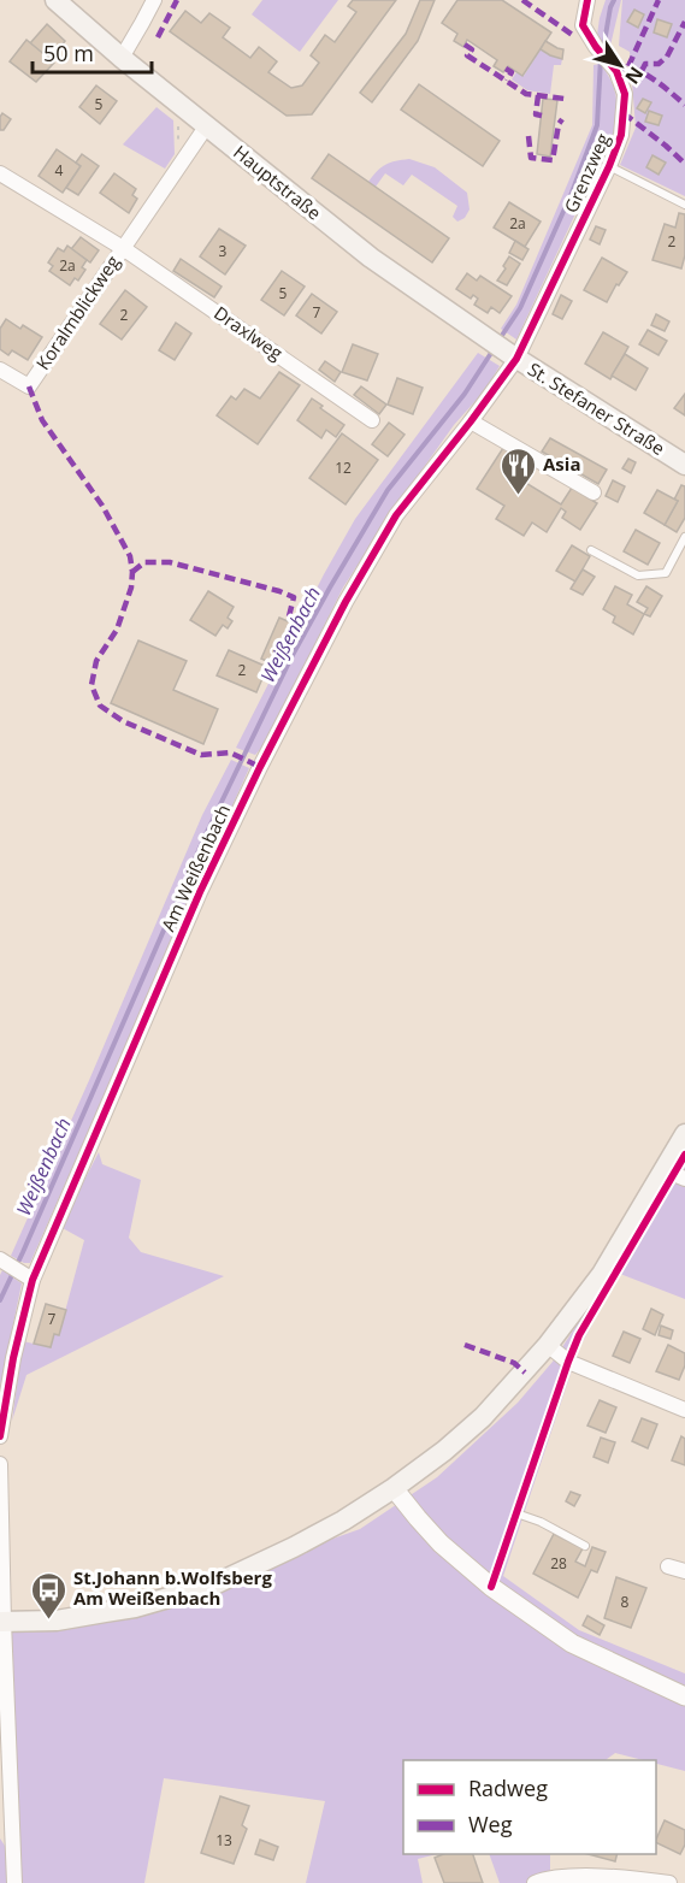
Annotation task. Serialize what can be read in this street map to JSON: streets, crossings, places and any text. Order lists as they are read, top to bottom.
{
  "streets": {
    "main road": ["Hauptstraße", "St. Stefaner Straße"],
    "street": [
      "Grenzweg",
      "Koralmblickweg",
      "Draxlweg",
      "Am Weißenbach"
    ]
  },
  "crossings": [
    ["Grenzweg", "Hauptstraße"],
    ["Grenzweg", "St. Stefaner Straße"],
    ["Grenzweg", "Am Weißenbach"],
    ["Hauptstraße", "Koralmblickweg"],
    ["Hauptstraße", "St. Stefaner Straße"],
    ["Hauptstraße", "Am Weißenbach"],
    ["Koralmblickweg", "Draxlweg"],
    ["St. Stefaner Straße", "Am Weißenbach"]
  ],
  "water": ["Weißenbach"],
  "places": {
    "restaurant": ["Asia"],
    "bus stop": ["St.Johann b.Wolfsberg Am Weißenbach"]
  },
  "house_numbers": [
    "5",
    "4",
    "2a",
    "2",
    "3",
    "2a",
    "5",
    "7",
    "2",
    "12",
    "2",
    "7",
    "28",
    "8",
    "13"
  ],
  "legend": ["Radweg", "Weg"],
  "scale_bar": "50 m",
  "north": "bottom right"
}
